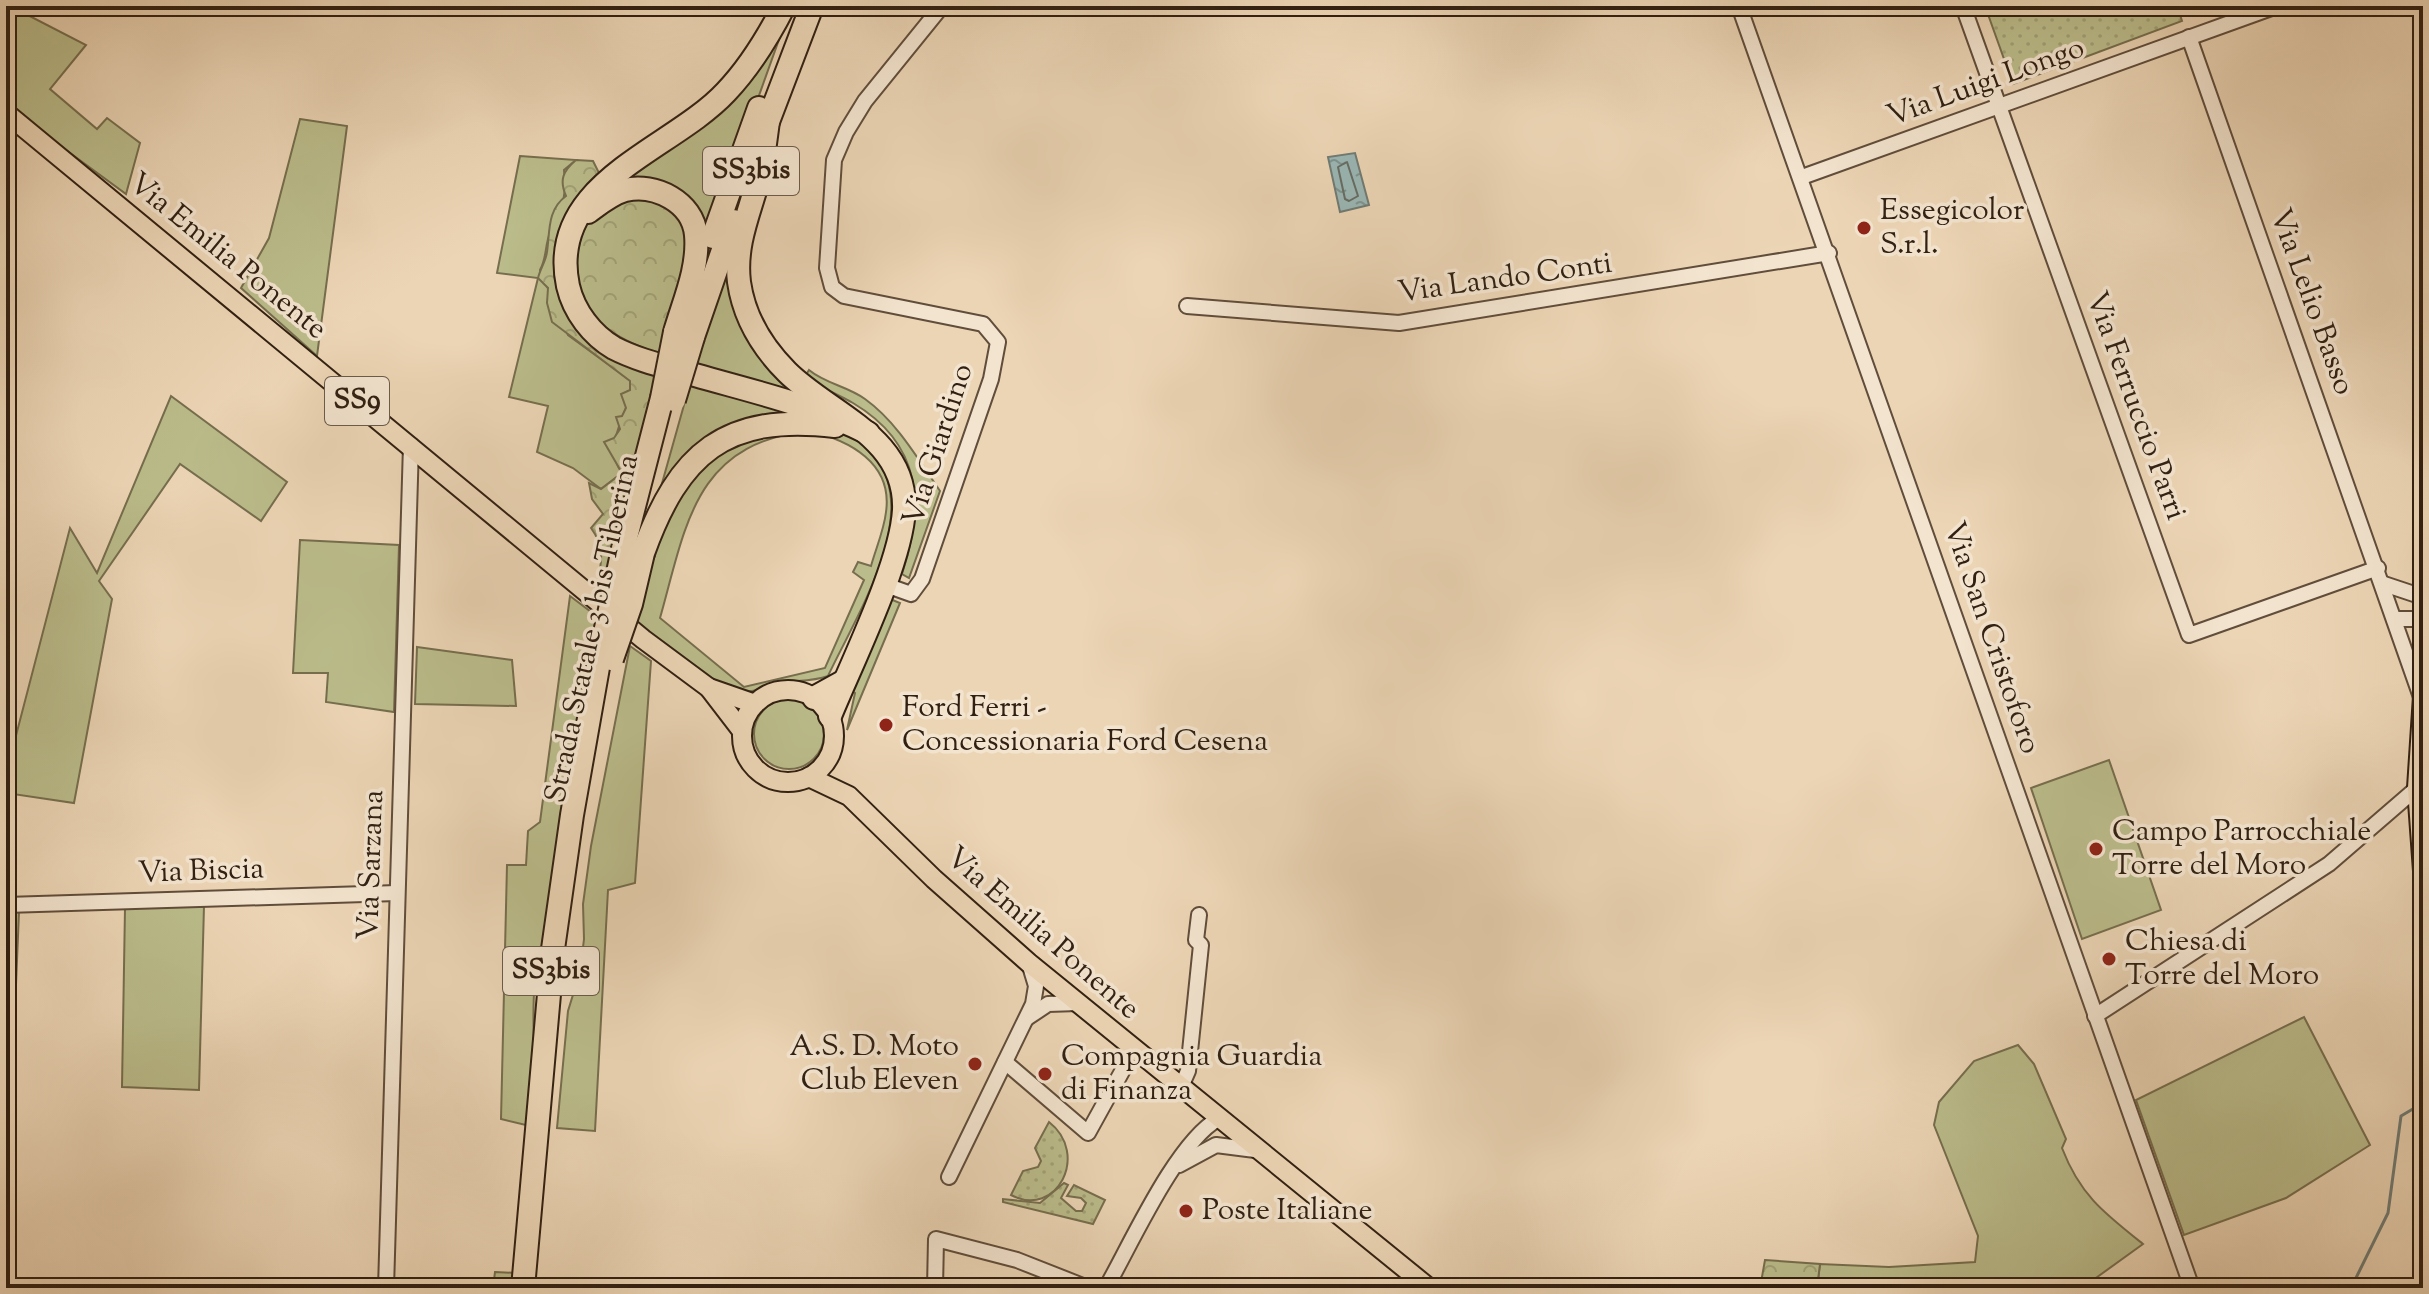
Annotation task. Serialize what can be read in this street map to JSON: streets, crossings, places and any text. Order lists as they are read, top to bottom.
{
  "streets": {
    "highway": ["SS3bis", "Strada Statale 3 bis Tiberina"],
    "main road": ["Via Emilia Ponente", "SS9"],
    "street": [
      "Via Luigi Longo",
      "Via Lando Conti",
      "Via Lelio Basso",
      "Via Ferruccio Parri",
      "Via Giardino",
      "Via San Cristoforo",
      "Via Sarzana",
      "Via Biscia"
    ]
  },
  "crossings": [
    ["Via Luigi Longo", "Via Lelio Basso"],
    ["Via Luigi Longo", "Via Ferruccio Parri"],
    ["Via Luigi Longo", "Via San Cristoforo"],
    ["Via Emilia Ponente", "Via Sarzana"],
    ["Via Lando Conti", "Via San Cristoforo"],
    ["Via Lelio Basso", "Via Ferruccio Parri"],
    ["Via Sarzana", "Via Biscia"]
  ],
  "places": [
    "Essegicolor S.r.l.",
    "Ford Ferri - Concessionaria Ford Cesena",
    "Campo Parrocchiale Torre del Moro",
    "Chiesa di Torre del Moro",
    "A.S. D. Moto Club Eleven",
    "Compagnia Guardia di Finanza",
    "Poste Italiane"
  ]
}
